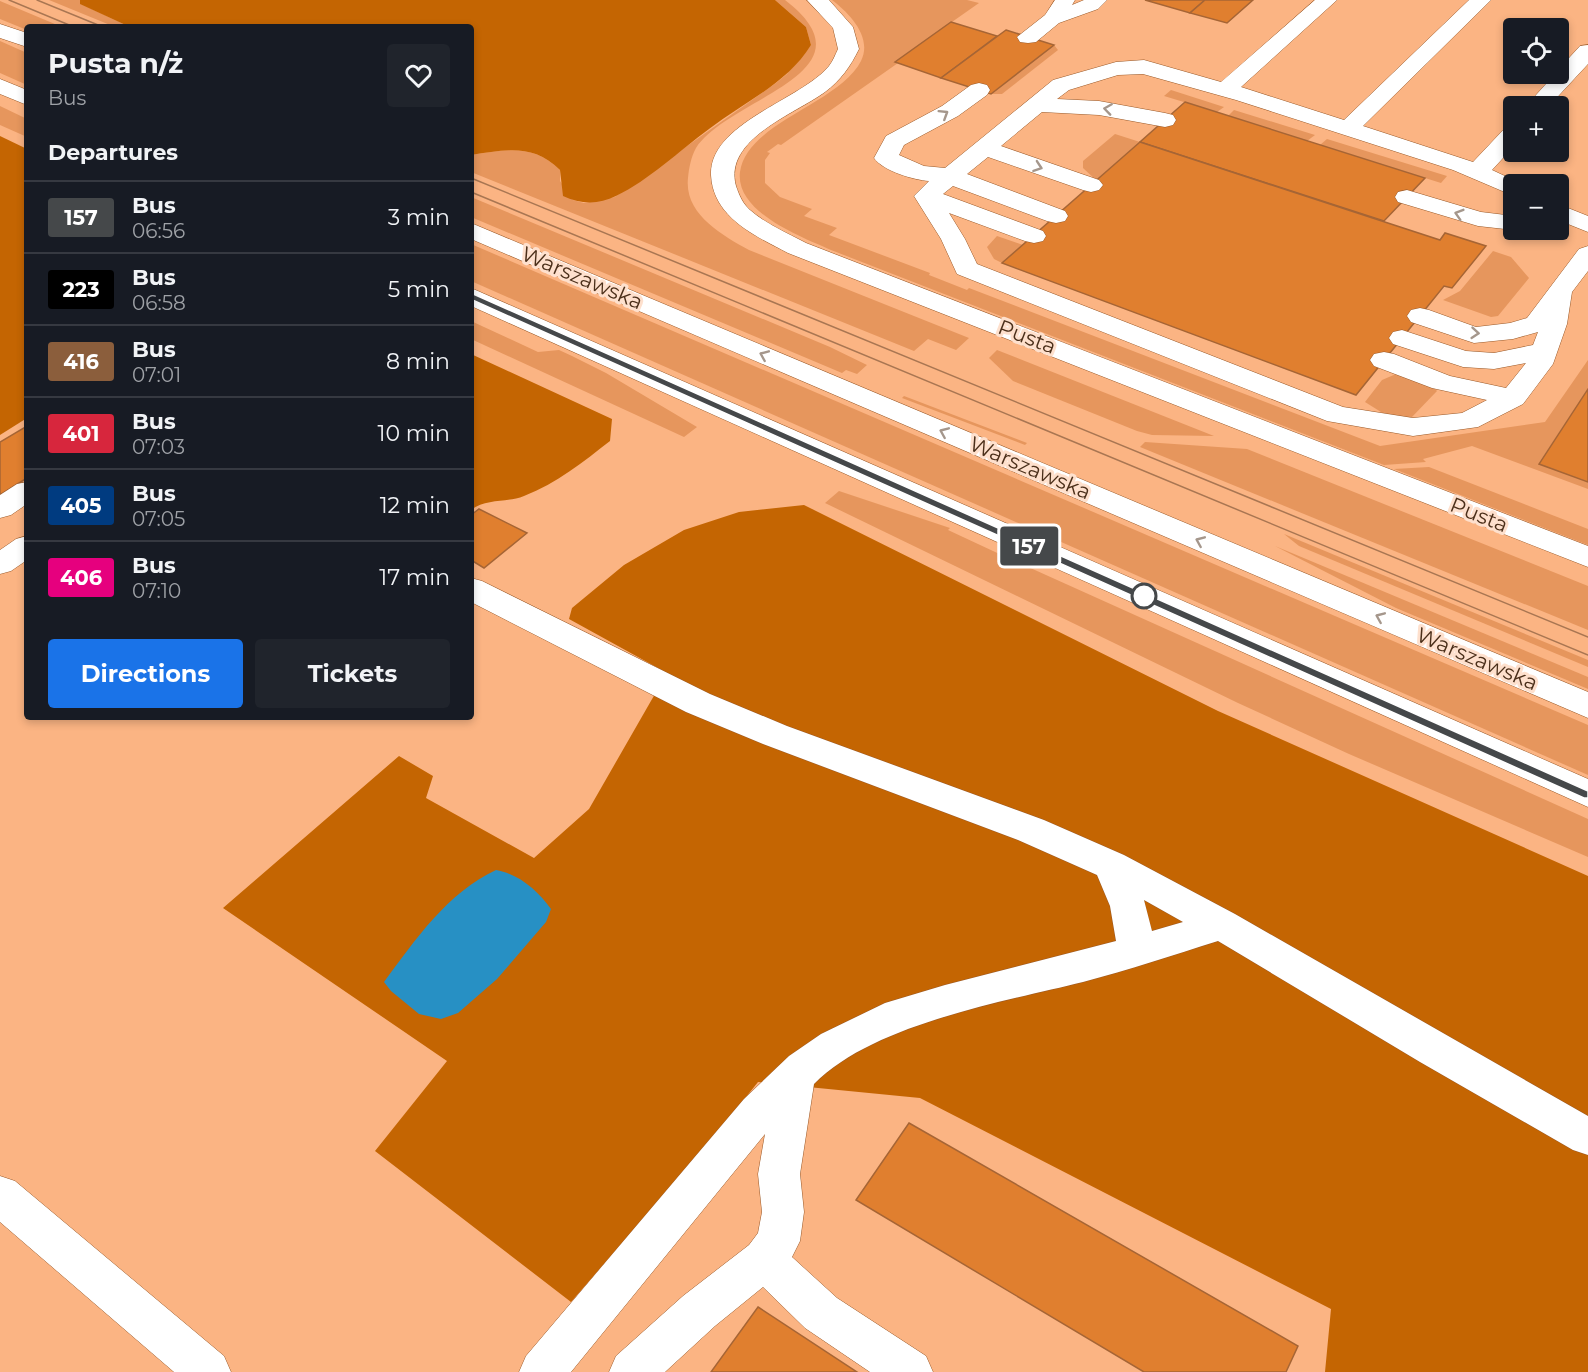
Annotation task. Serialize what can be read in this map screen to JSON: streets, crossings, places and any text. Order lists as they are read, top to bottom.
{
  "streets": {
    "main road": ["Warszawska", "Pusta"]
  },
  "lines": ["bus line 157"],
  "page": {
    "on_map": "157",
    "map_buttons": ["+", "−"],
    "heading": [
      ["Pusta n/ż", "Bus"],
      "Departures"
    ],
    "list": [
      {
        "mark": "157",
        "name": "Bus",
        "note": "06:56",
        "value": "3 min"
      },
      {
        "mark": "223",
        "name": "Bus",
        "note": "06:58",
        "value": "5 min"
      },
      {
        "mark": "416",
        "name": "Bus",
        "note": "07:01",
        "value": "8 min"
      },
      {
        "mark": "401",
        "name": "Bus",
        "note": "07:03",
        "value": "10 min"
      },
      {
        "mark": "405",
        "name": "Bus",
        "note": "07:05",
        "value": "12 min"
      },
      {
        "mark": "406",
        "name": "Bus",
        "note": "07:10",
        "value": "17 min"
      }
    ],
    "buttons": ["Directions", "Tickets"]
  }
}
